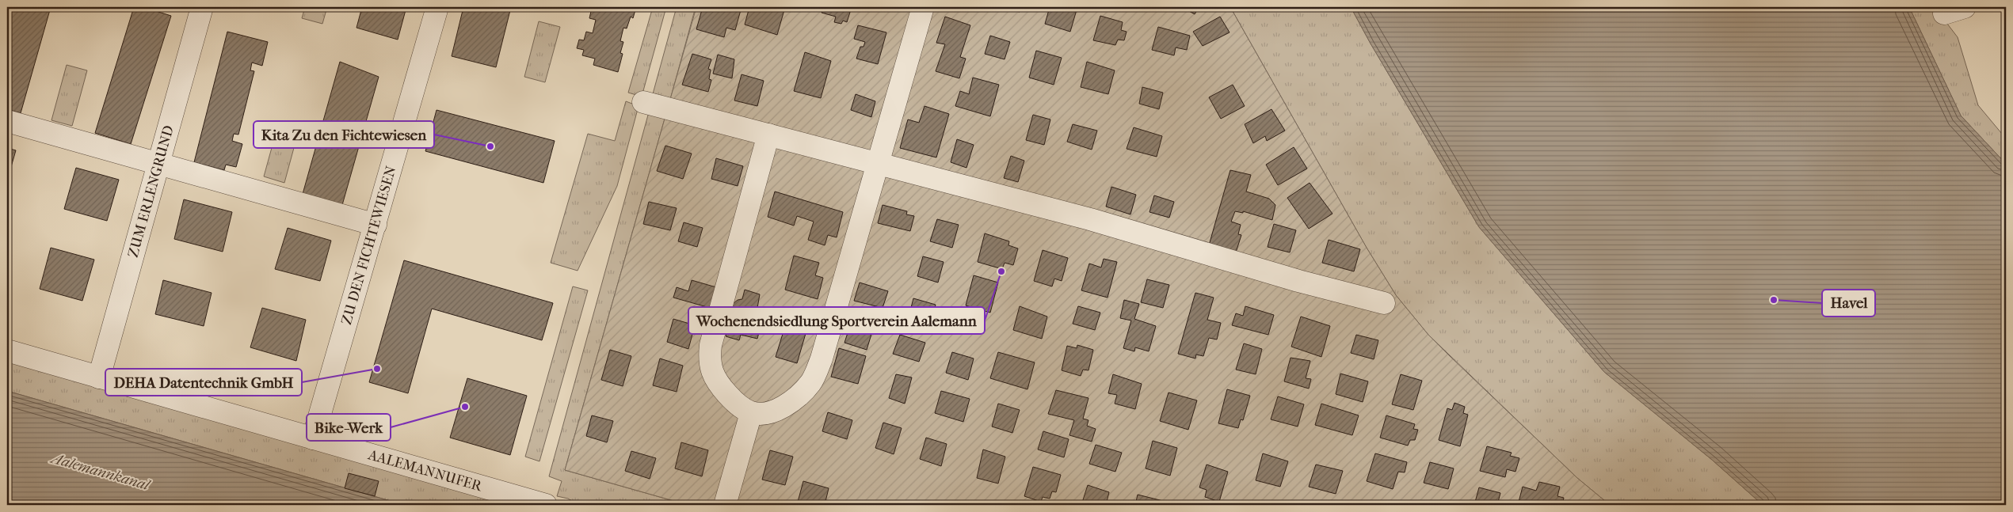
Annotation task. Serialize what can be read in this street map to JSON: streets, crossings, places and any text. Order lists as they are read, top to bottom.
{
  "streets": {
    "street": ["ZUM ERLENGRUND", "ZU DEN FICHTEWIESEN", "AALEMANNUFER"]
  },
  "crossings": [
    ["ZUM ERLENGRUND", "AALEMANNUFER"],
    ["ZU DEN FICHTEWIESEN", "AALEMANNUFER"]
  ],
  "water": ["Aalemannkanal"],
  "places": [
    "Kita Zu den Fichtewiesen",
    "Wochenendsiedlung Sportverein Aalemann",
    "Havel",
    "DEHA Datentechnik GmbH",
    "Bike-Werk"
  ]
}
